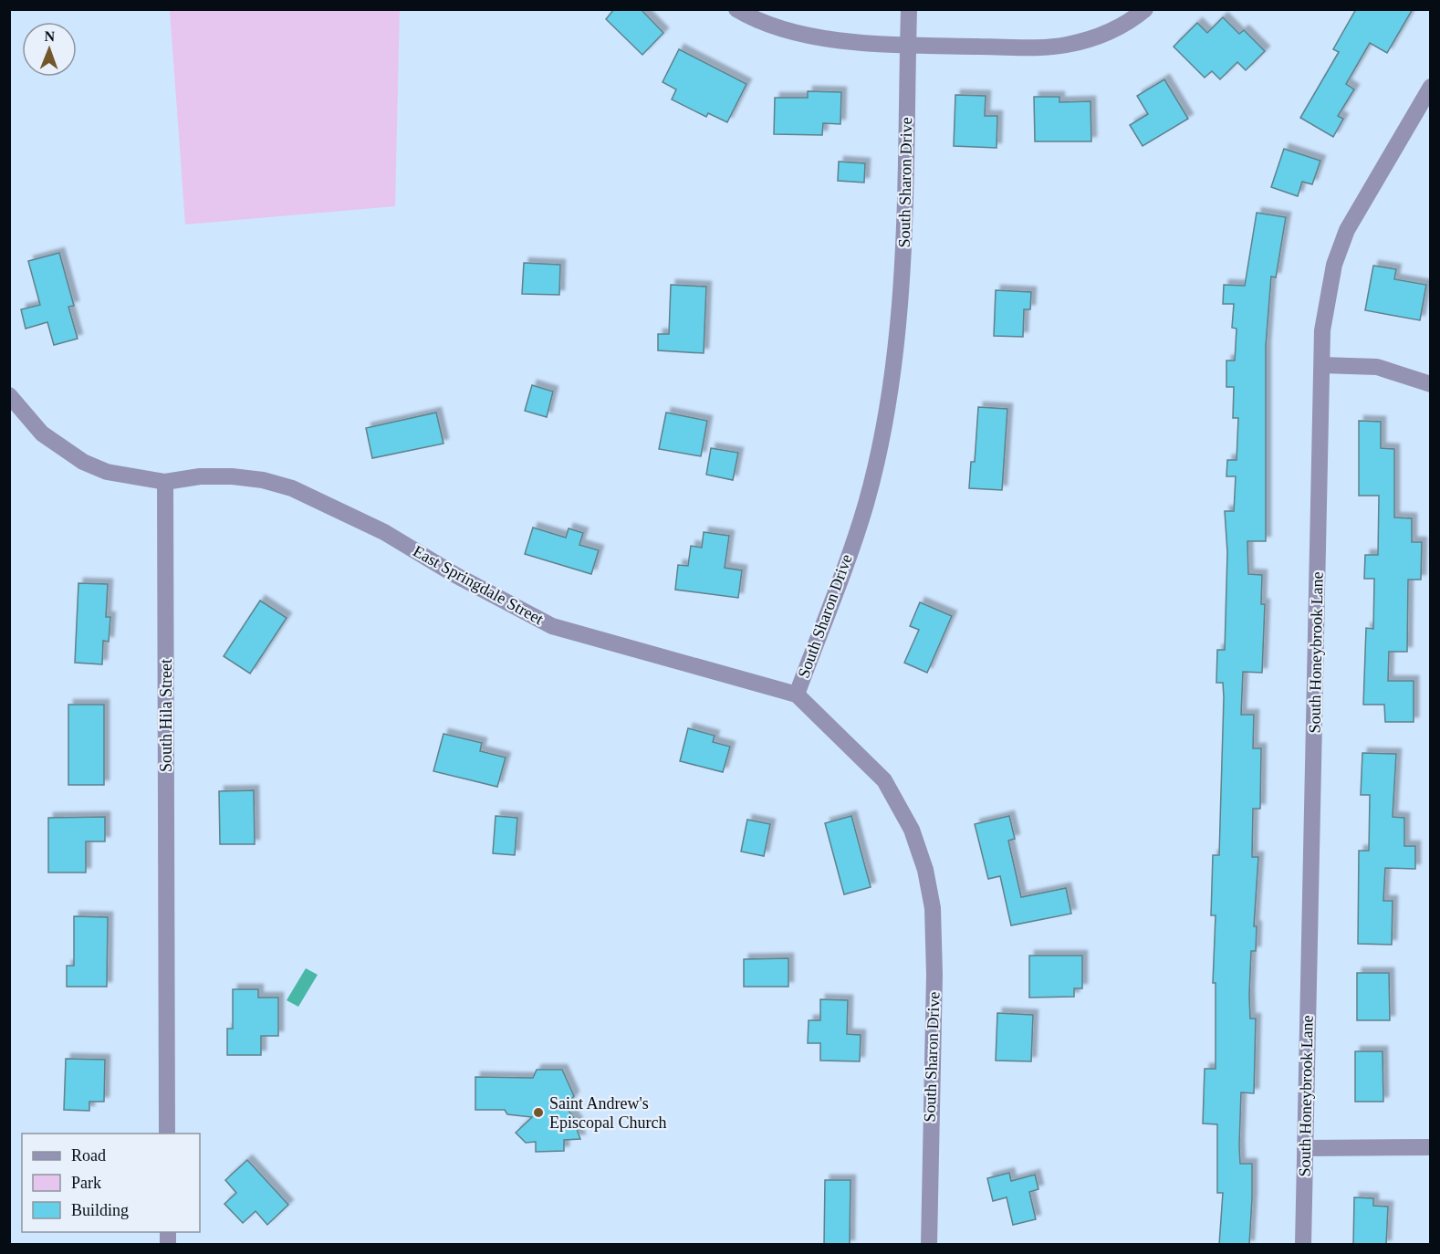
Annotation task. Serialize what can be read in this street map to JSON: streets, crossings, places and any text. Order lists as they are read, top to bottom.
{
  "streets": {
    "street": [
      "South Sharon Drive",
      "East Springdale Street",
      "South Honeybrook Lane",
      "South Hila Street"
    ]
  },
  "crossings": [
    ["South Sharon Drive", "East Springdale Street"],
    ["East Springdale Street", "South Hila Street"]
  ],
  "places": ["Saint Andrew's Episcopal Church"],
  "legend": ["Road", "Park", "Building"],
  "north": "top"
}
